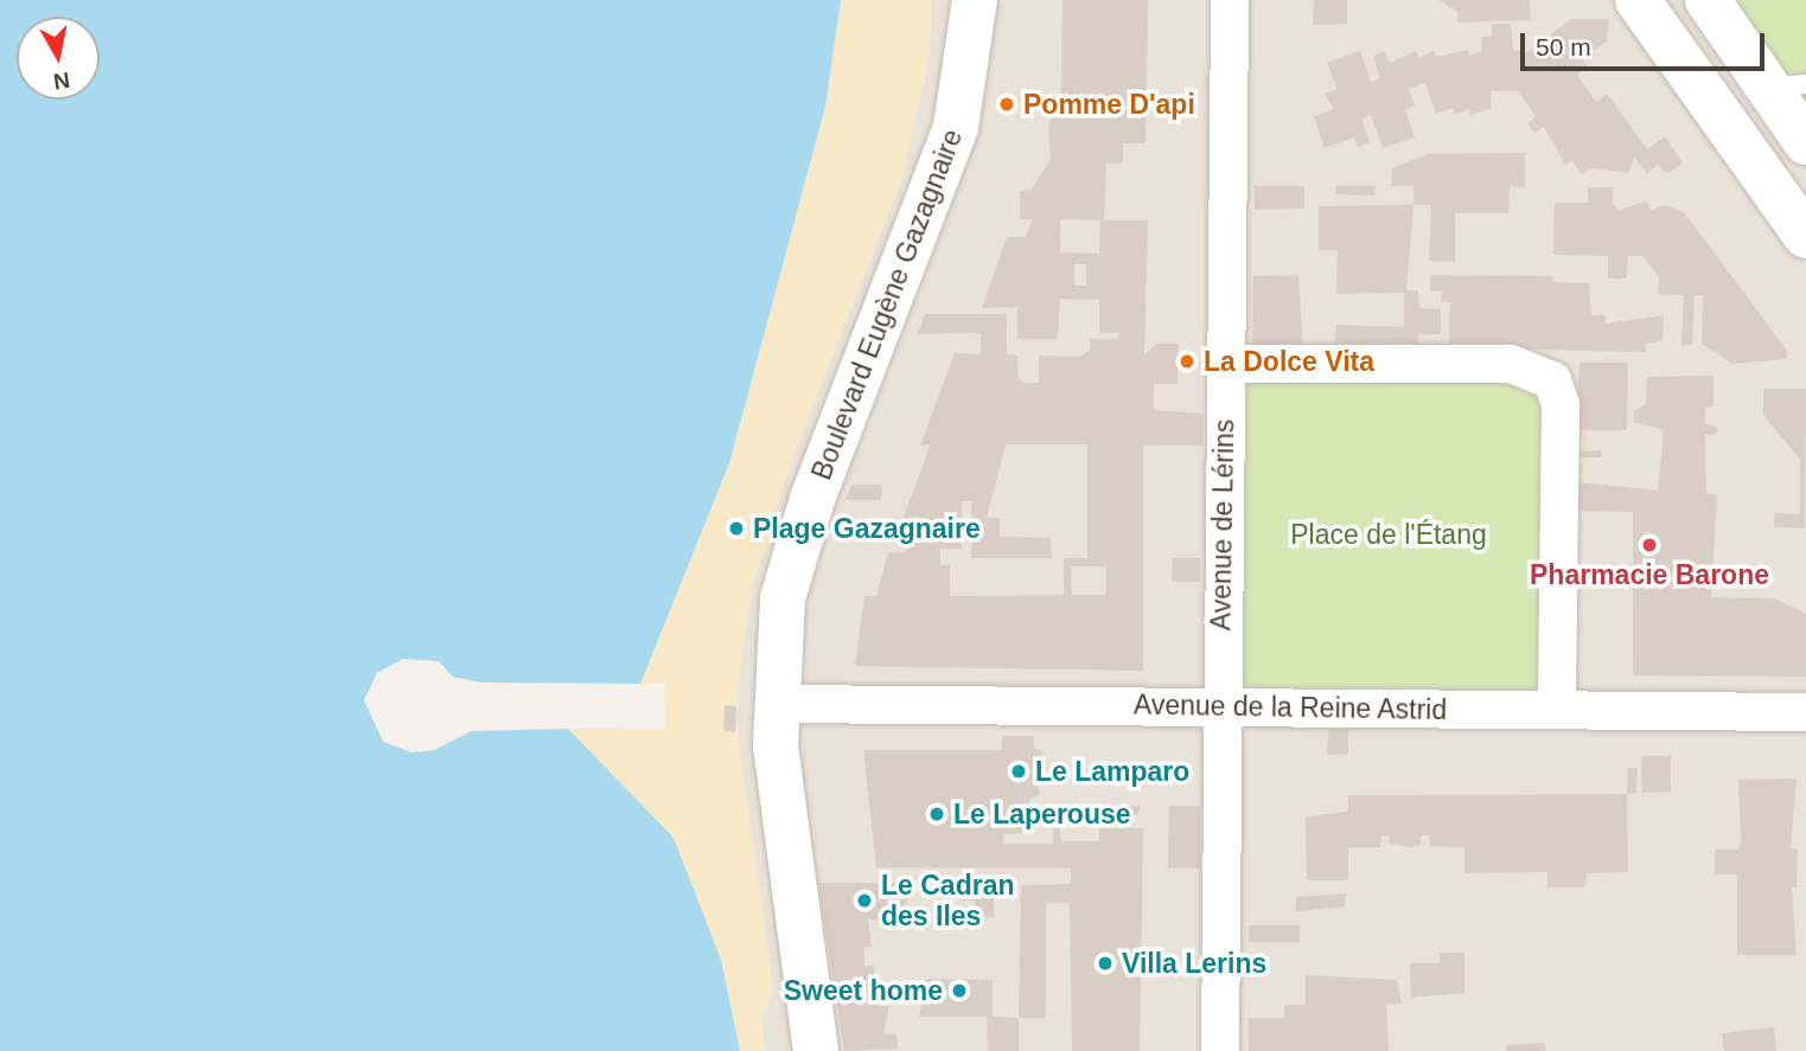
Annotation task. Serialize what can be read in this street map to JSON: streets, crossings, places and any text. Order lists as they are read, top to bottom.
{
  "streets": {
    "street": ["Boulevard Eugène Gazagnaire", "Avenue de Lérins", "Avenue de la Reine Astrid"]
  },
  "crossings": [
    ["Boulevard Eugène Gazagnaire", "Avenue de la Reine Astrid"],
    ["Avenue de Lérins", "Avenue de la Reine Astrid"]
  ],
  "parks": ["Place de l'Étang"],
  "places": [
    "Pomme D'api",
    "La Dolce Vita",
    "Plage Gazagnaire",
    "Pharmacie Barone",
    "Le Lamparo",
    "Le Laperouse",
    "Le Cadran des Iles",
    "Villa Lerins",
    "Sweet home"
  ],
  "scale_bar": "50 m",
  "north": "bottom"
}
